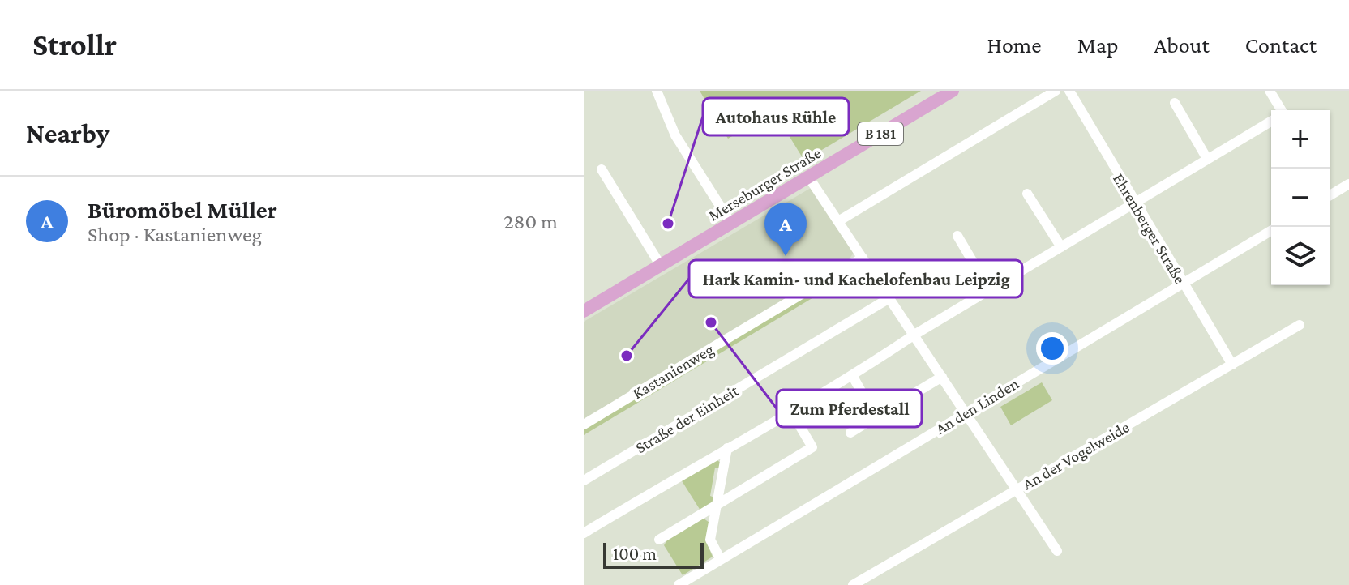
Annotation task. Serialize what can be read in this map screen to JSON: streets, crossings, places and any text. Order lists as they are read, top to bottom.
{
  "streets": {
    "main road": ["B 181", "Merseburger Straße"],
    "street": [
      "Ehrenberger Straße",
      "Kastanienweg",
      "An den Linden",
      "Straße der Einheit",
      "An der Vogelweide"
    ]
  },
  "crossings": [
    ["Ehrenberger Straße", "An den Linden"],
    ["Ehrenberger Straße", "An der Vogelweide"]
  ],
  "places": ["Autohaus Rühle", "Zum Pferdestall", "Hark Kamin- und Kachelofenbau Leipzig"],
  "scale_bar": "100 m",
  "page": {
    "header": "Strollr",
    "nav": [
      "Home",
      "Map",
      "About",
      "Contact"
    ],
    "heading": "Nearby",
    "map_buttons": ["+", "−"],
    "list": [
      {
        "mark": "A",
        "name": "Büromöbel Müller",
        "note": "Shop · Kastanienweg",
        "value": "280 m"
      }
    ],
    "pins": "A",
    "scale": "100 m"
  }
}
